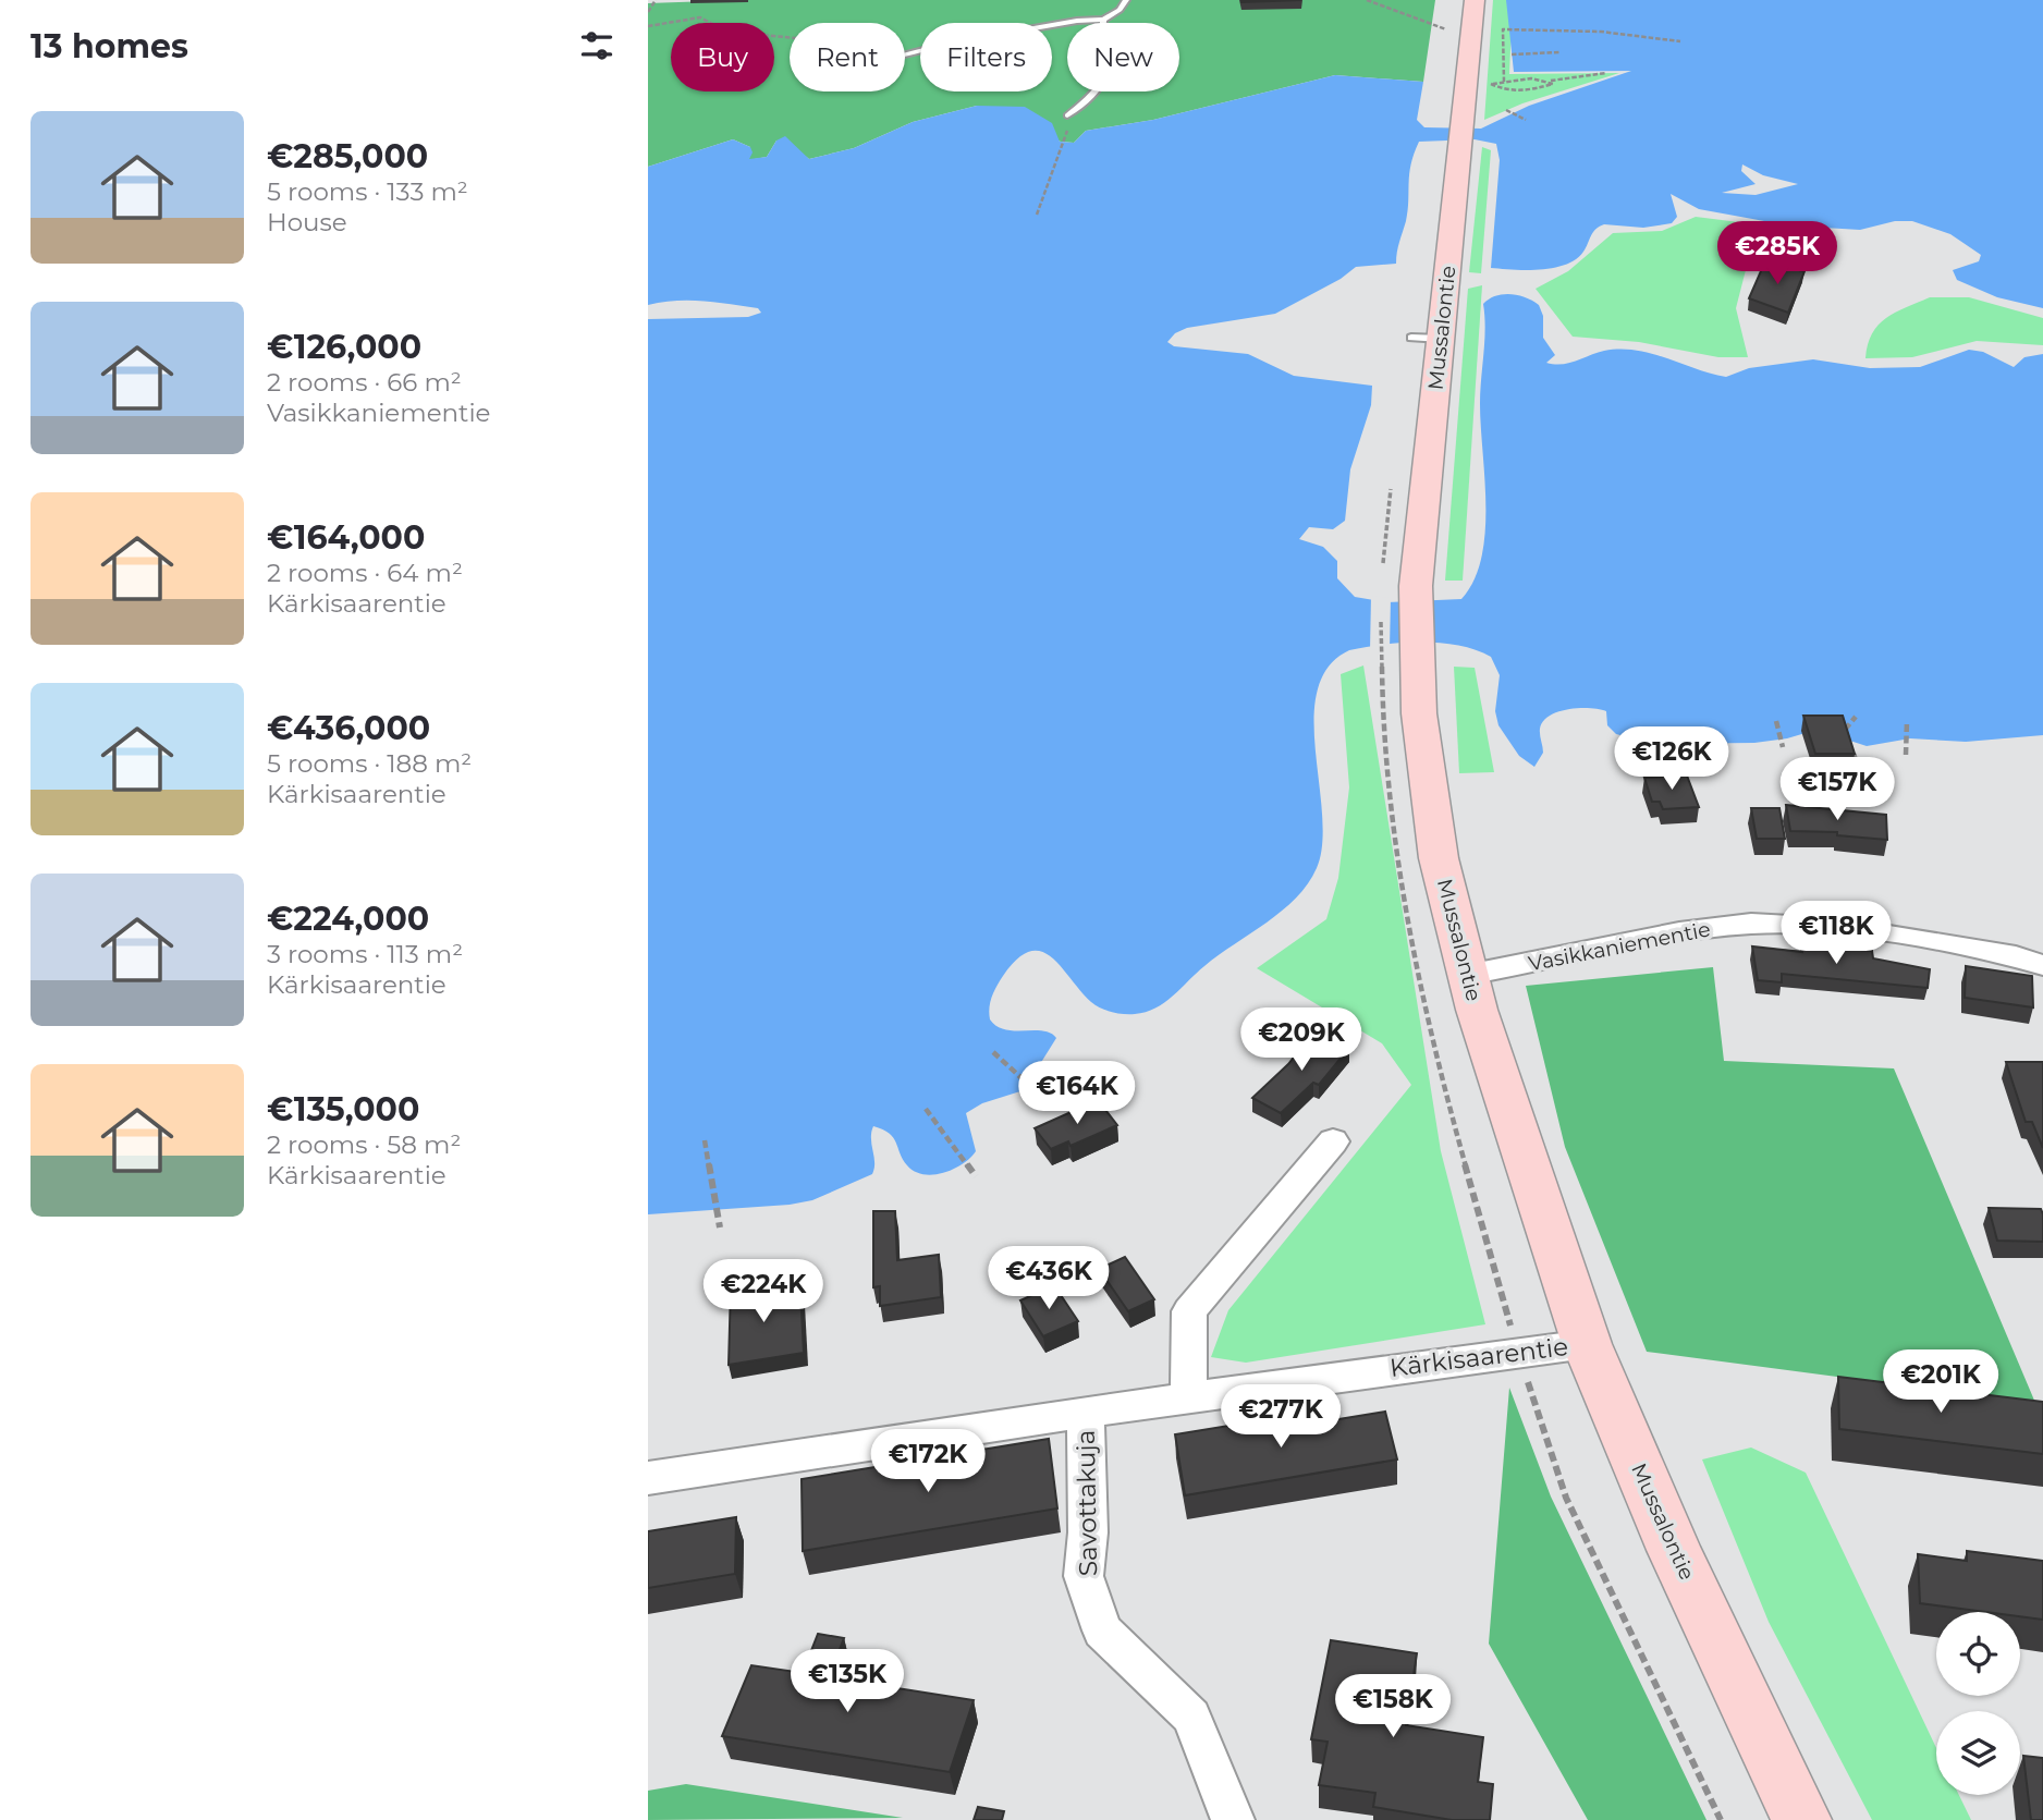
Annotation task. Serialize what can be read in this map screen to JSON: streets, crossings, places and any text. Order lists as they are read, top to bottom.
{
  "streets": {
    "main road": ["Mussalontie"],
    "street": ["Vasikkaniementie", "Kärkisaarentie", "Savottakuja"]
  },
  "crossings": [
    ["Mussalontie", "Vasikkaniementie"],
    ["Mussalontie", "Kärkisaarentie"],
    ["Kärkisaarentie", "Savottakuja"]
  ],
  "page": {
    "heading": "13 homes",
    "chip": [
      "Buy",
      "Rent",
      "Filters",
      "New"
    ],
    "list": [
      {
        "name": "€285,000",
        "note": "5 rooms · 133 m² · House"
      },
      {
        "name": "€126,000",
        "note": "2 rooms · 66 m² · Vasikkaniementie"
      },
      {
        "name": "€164,000",
        "note": "2 rooms · 64 m² · Kärkisaarentie"
      },
      {
        "name": "€436,000",
        "note": "5 rooms · 188 m² · Kärkisaarentie"
      },
      {
        "name": "€224,000",
        "note": "3 rooms · 113 m² · Kärkisaarentie"
      },
      {
        "name": "€135,000",
        "note": "2 rooms · 58 m² · Kärkisaarentie"
      }
    ],
    "price": [
      "€285K",
      "€126K",
      "€157K",
      "€118K",
      "€209K",
      "€164K",
      "€436K",
      "€224K",
      "€201K",
      "€277K",
      "€172K",
      "€135K",
      "€158K"
    ]
  }
}
